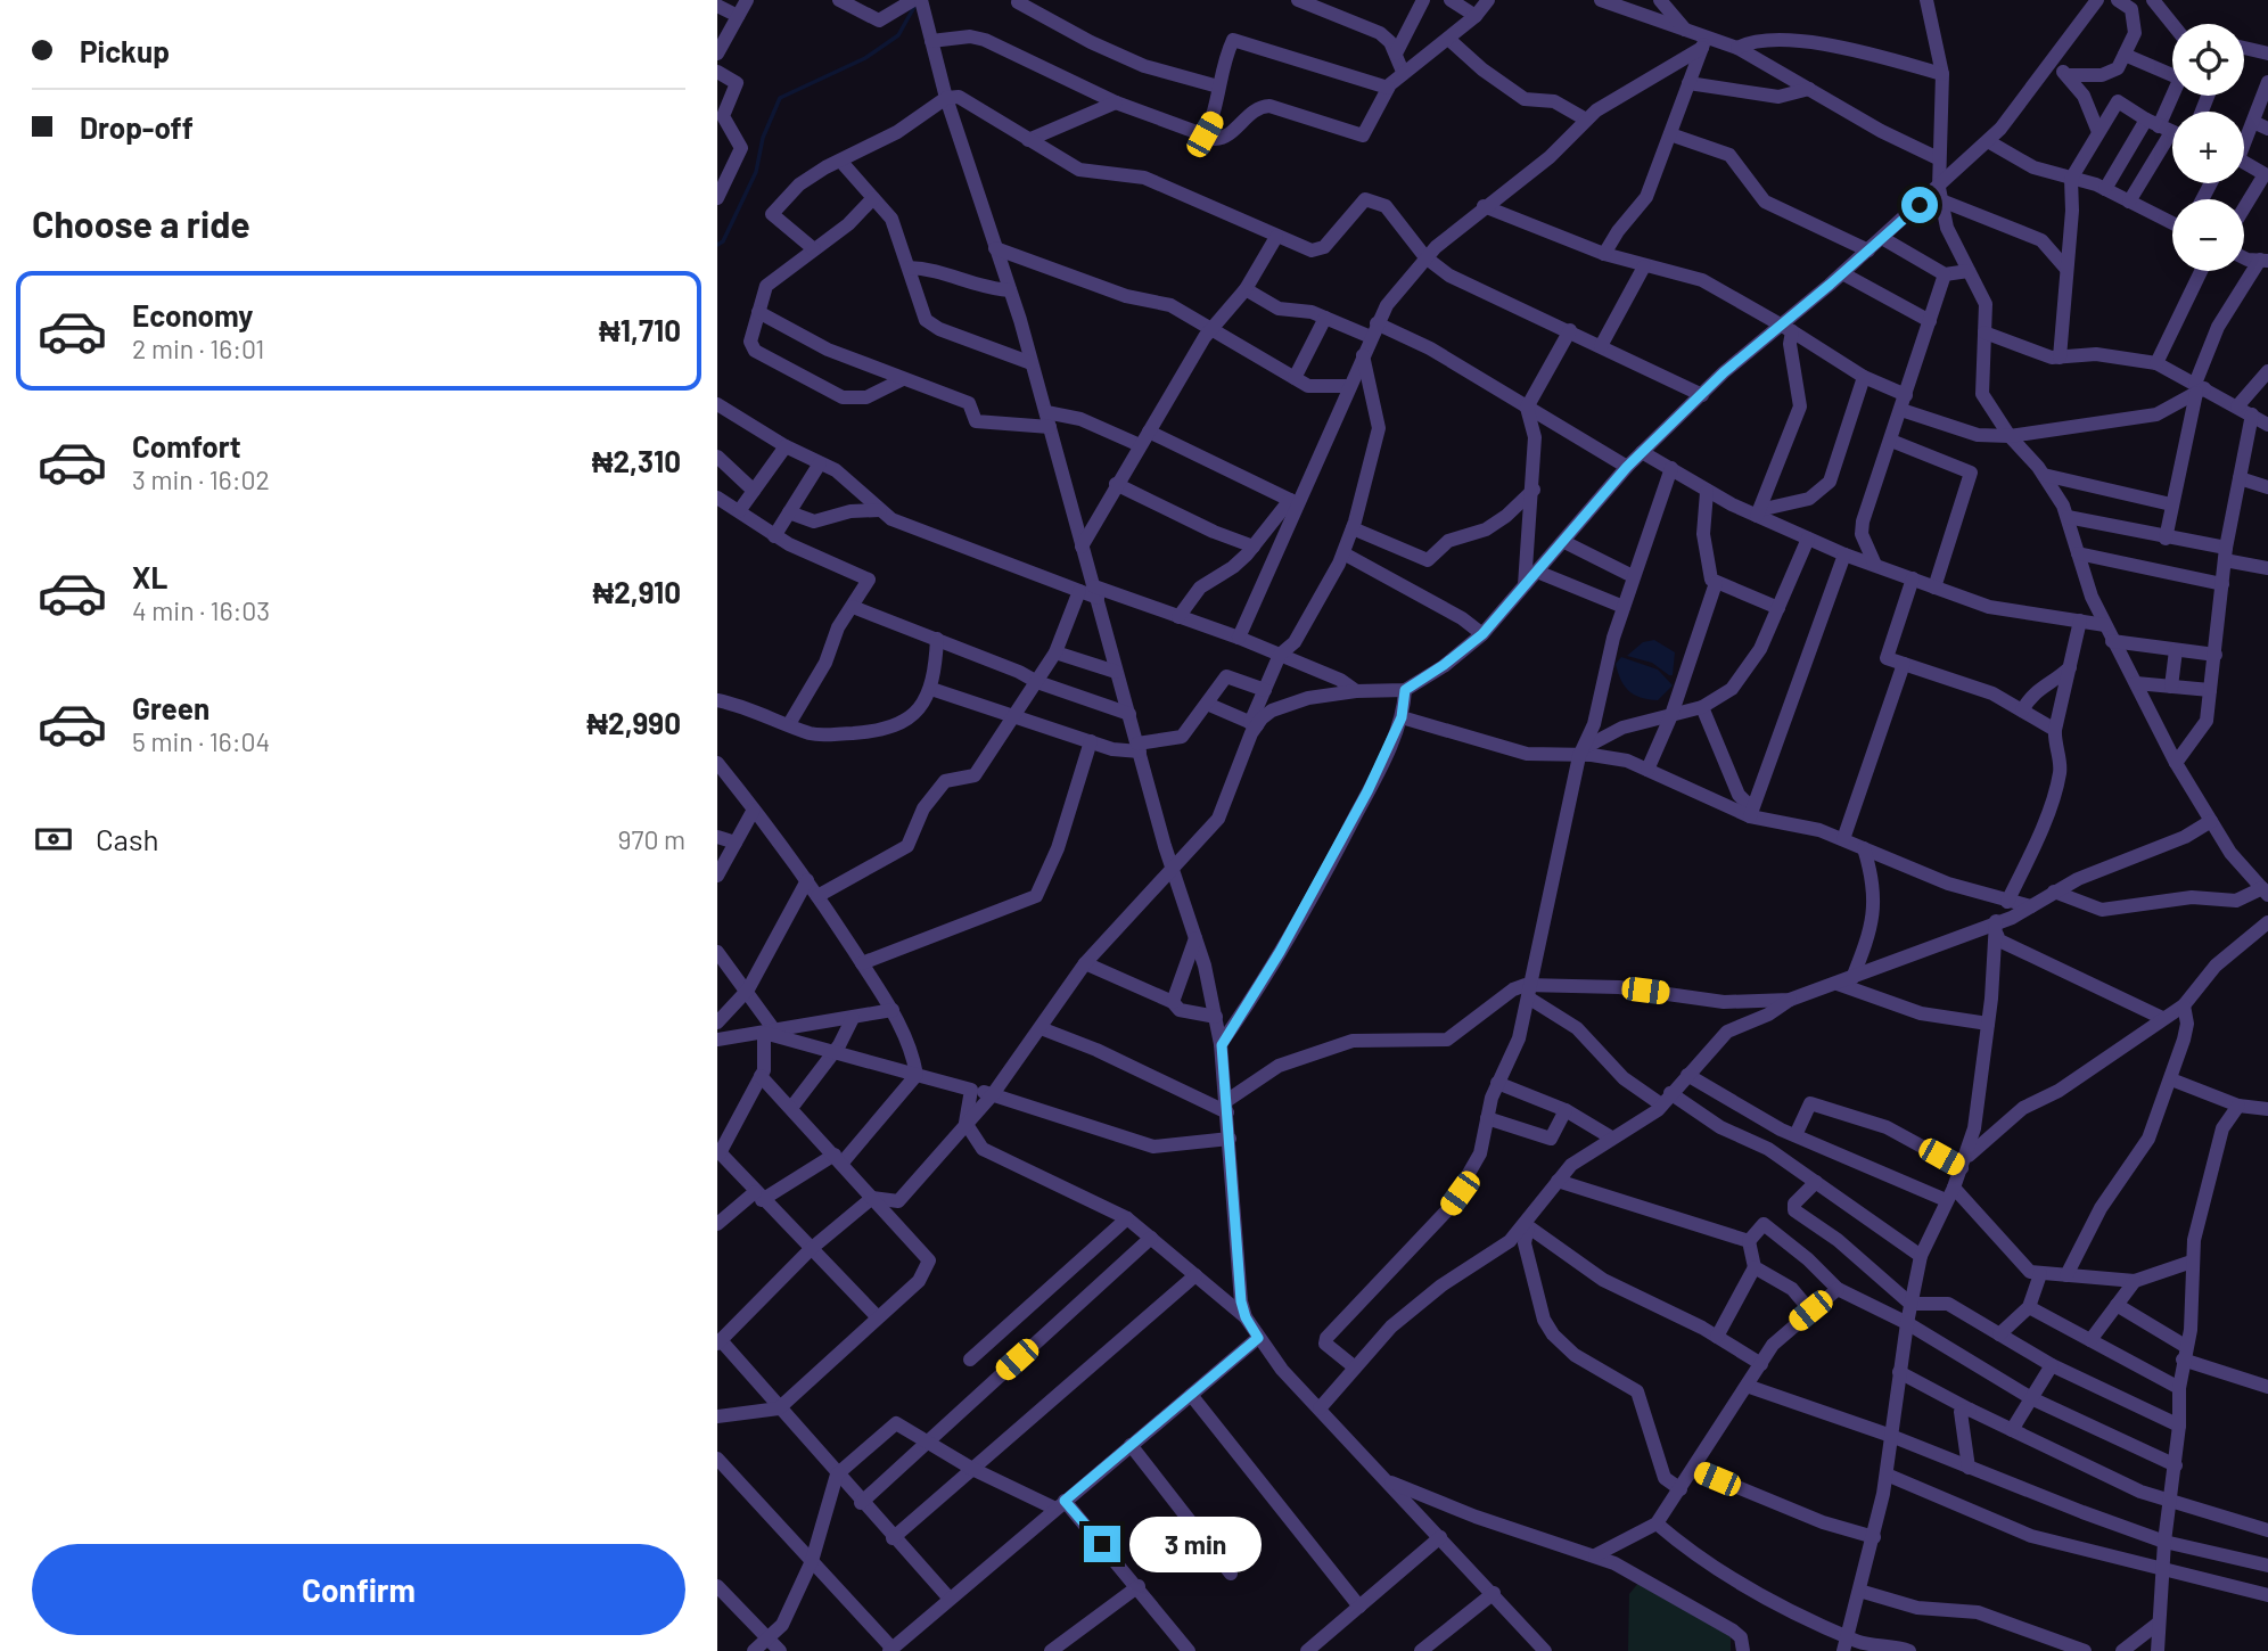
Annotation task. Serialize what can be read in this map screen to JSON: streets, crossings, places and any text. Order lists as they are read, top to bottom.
{
  "page": {
    "banner": ["Pickup", "Drop-off"],
    "map_buttons": ["+", "−"],
    "heading": "Choose a ride",
    "list": [
      {
        "name": "Economy",
        "note": "2 min · 16:01",
        "value": "₦1,710"
      },
      {
        "name": "Comfort",
        "note": "3 min · 16:02",
        "value": "₦2,310"
      },
      {
        "name": "XL",
        "note": "4 min · 16:03",
        "value": "₦2,910"
      },
      {
        "name": "Green",
        "note": "5 min · 16:04",
        "value": "₦2,990"
      }
    ],
    "pay": ["Cash", "970 m"],
    "bubble": "3 min",
    "buttons": "Confirm"
  }
}
